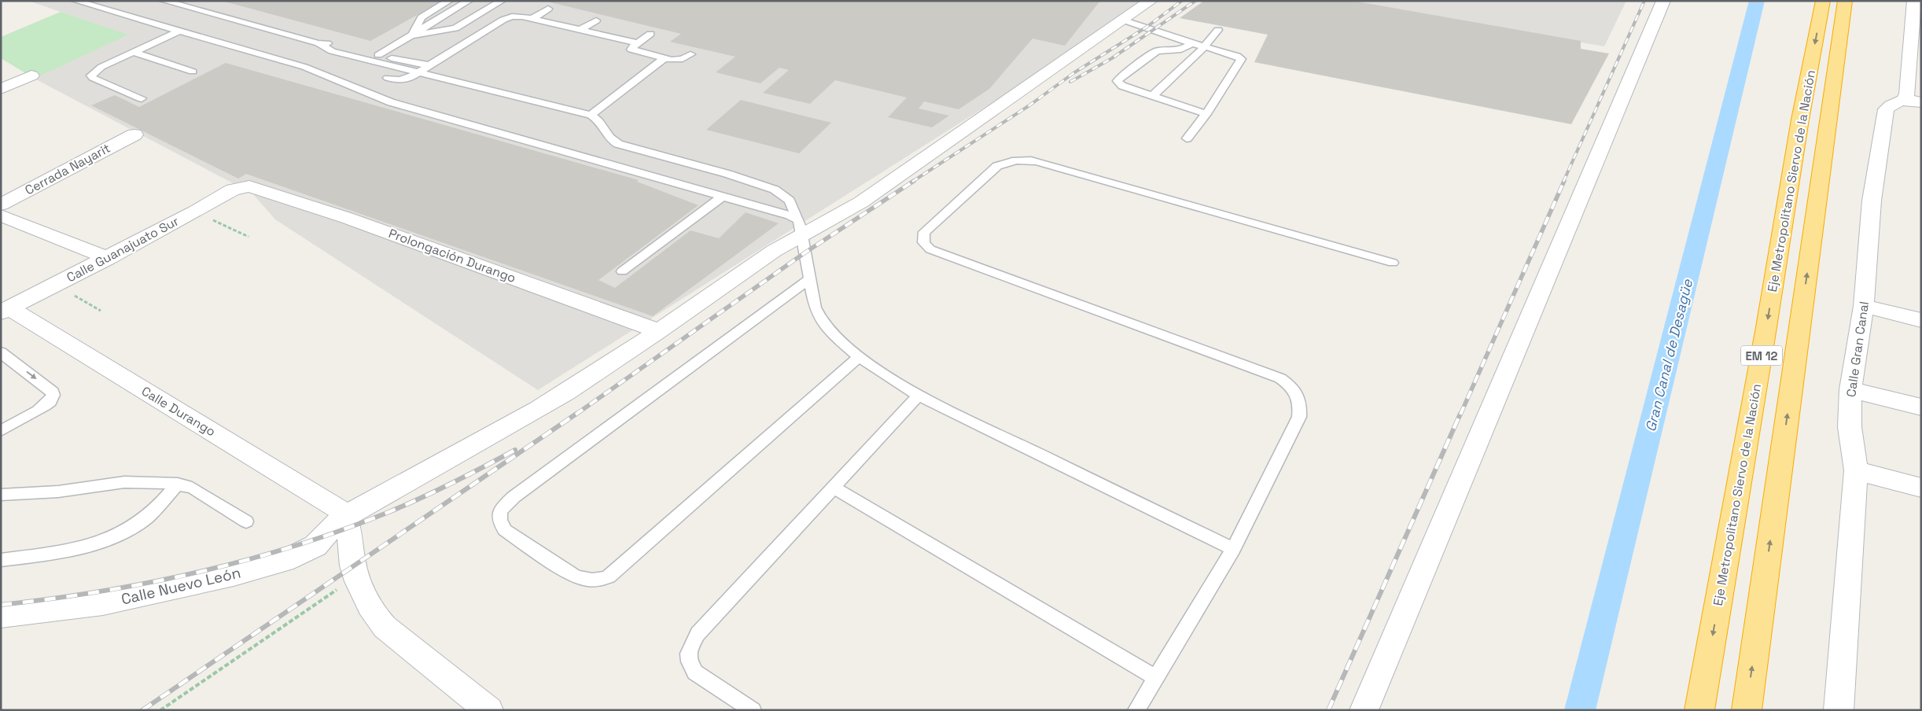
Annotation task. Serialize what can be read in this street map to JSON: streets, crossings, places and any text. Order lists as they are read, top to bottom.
{
  "streets": {
    "highway": ["Eje Metropolitano Siervo de la Nación", "EM 12"],
    "street": [
      "Cerrada Nayarit",
      "Calle Guanajuato Sur",
      "Prolongación Durango",
      "Calle Gran Canal",
      "Calle Durango",
      "Calle Nuevo León"
    ]
  },
  "crossings": [
    ["Calle Guanajuato Sur", "Prolongación Durango"],
    ["Calle Guanajuato Sur", "Calle Durango"],
    ["Prolongación Durango", "Calle Nuevo León"],
    ["Calle Durango", "Calle Nuevo León"]
  ],
  "water": ["Gran Canal de Desagüe"]
}
